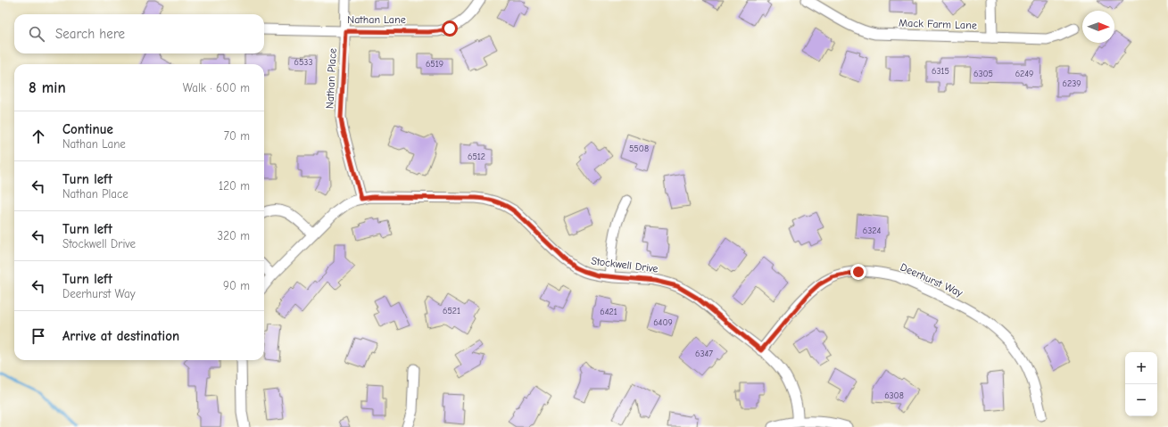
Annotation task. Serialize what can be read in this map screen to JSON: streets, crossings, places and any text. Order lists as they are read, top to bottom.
{
  "streets": {
    "street": [
      "Nathan Lane",
      "Mack Farm Lane",
      "Nathan Place",
      "Stockwell Drive",
      "Deerhurst Way"
    ]
  },
  "crossings": [
    ["Nathan Lane", "Nathan Place"],
    ["Nathan Place", "Stockwell Drive"],
    ["Stockwell Drive", "Deerhurst Way"]
  ],
  "house_numbers": [
    "6533",
    "6519",
    "6315",
    "6305",
    "6249",
    "6239",
    "5508",
    "6512",
    "6324",
    "6521",
    "6421",
    "6409",
    "6347",
    "6308"
  ],
  "north": "right",
  "page": {
    "search": "Search here",
    "heading": ["8 min", "Walk · 600 m"],
    "list": [
      ["Continue", "Nathan Lane", "70 m"],
      ["Turn left", "Nathan Place", "120 m"],
      ["Turn left", "Stockwell Drive", "320 m"],
      ["Turn left", "Deerhurst Way", "90 m"],
      "Arrive at destination"
    ],
    "map_buttons": ["+", "−"]
  }
}
